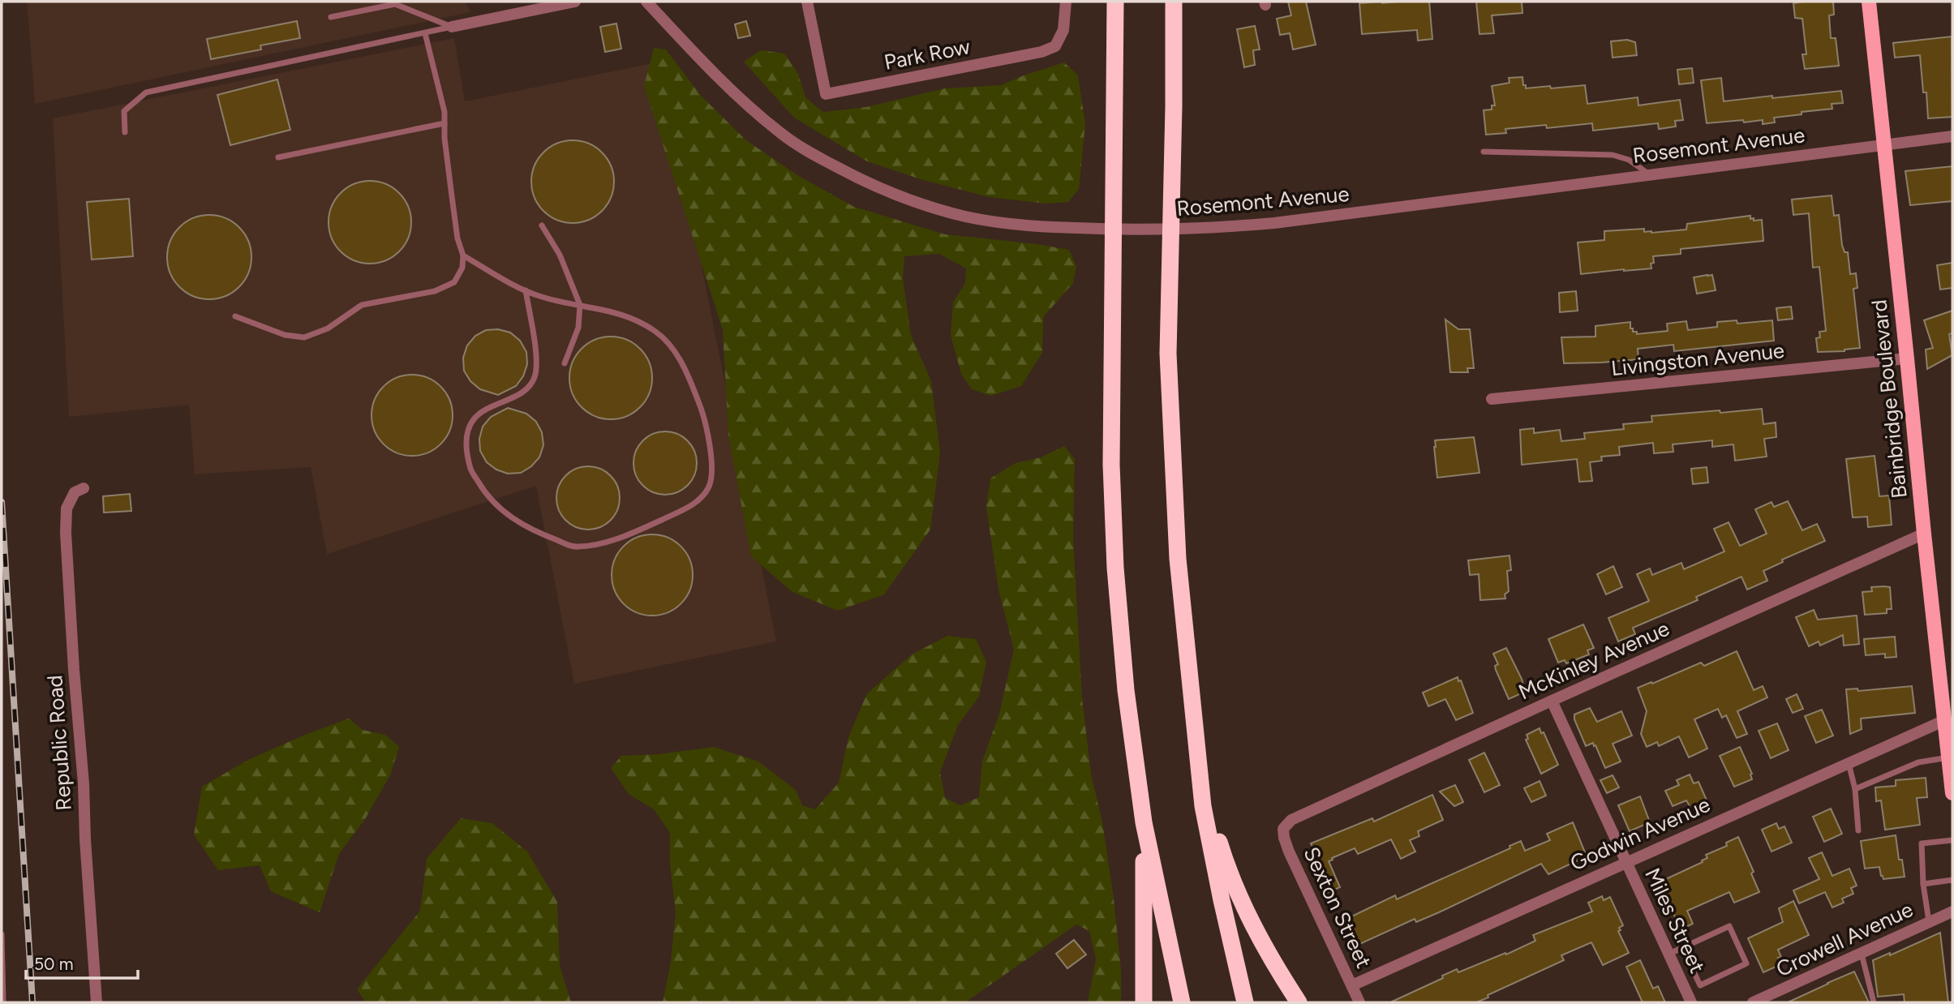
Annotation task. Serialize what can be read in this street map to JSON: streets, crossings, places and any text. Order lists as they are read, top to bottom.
{
  "streets": {
    "main road": ["Bainbridge Boulevard"],
    "street": [
      "Park Row",
      "Rosemont Avenue",
      "Livingston Avenue",
      "McKinley Avenue",
      "Republic Road",
      "Godwin Avenue",
      "Sexton Street",
      "Miles Street",
      "Crowell Avenue"
    ]
  },
  "crossings": [
    ["Rosemont Avenue", "Bainbridge Boulevard"],
    ["Livingston Avenue", "Bainbridge Boulevard"],
    ["Bainbridge Boulevard", "McKinley Avenue"],
    ["Bainbridge Boulevard", "Godwin Avenue"],
    ["McKinley Avenue", "Sexton Street"],
    ["McKinley Avenue", "Miles Street"],
    ["Godwin Avenue", "Sexton Street"],
    ["Godwin Avenue", "Miles Street"]
  ],
  "scale_bar": "50 m"
}
